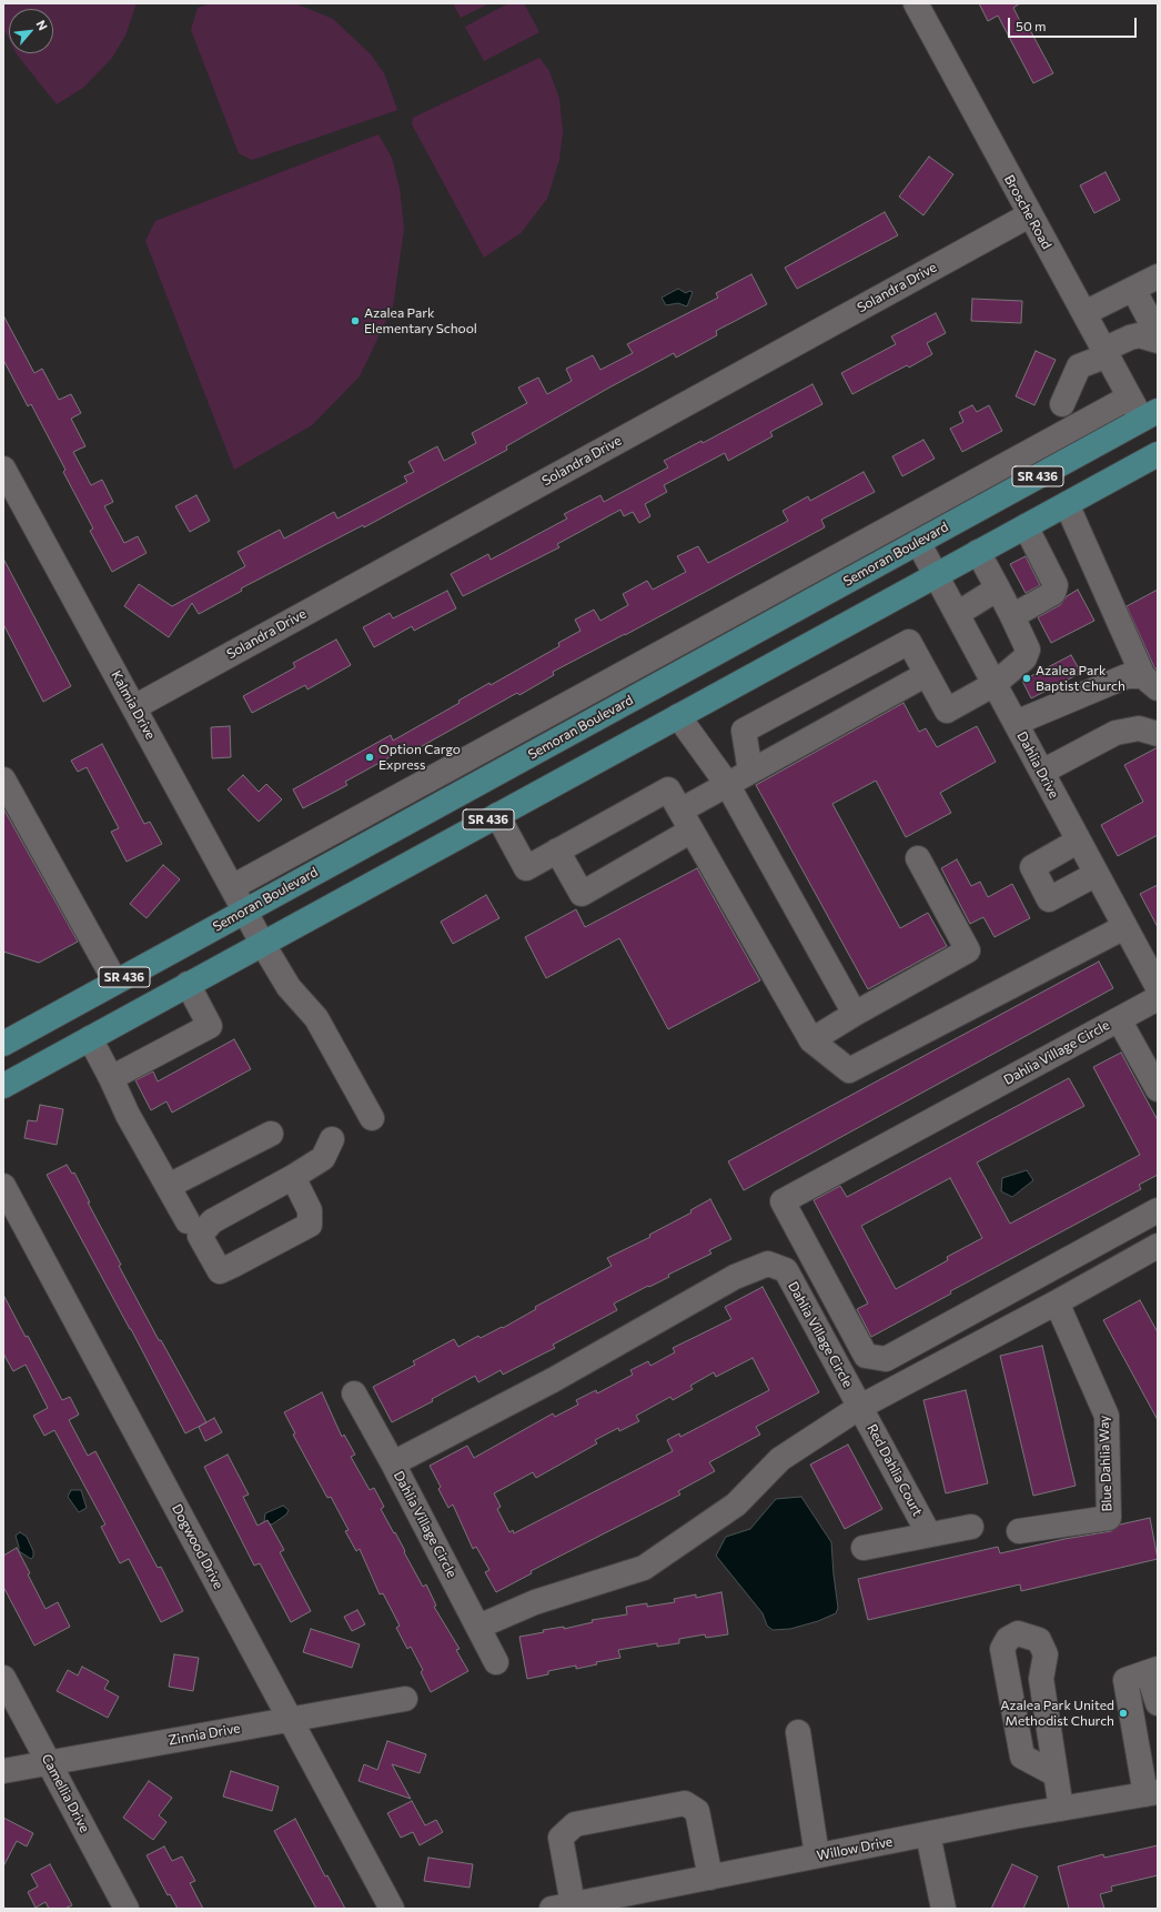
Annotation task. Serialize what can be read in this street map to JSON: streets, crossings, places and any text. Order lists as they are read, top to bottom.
{
  "streets": {
    "main road": ["SR 436", "Semoran Boulevard"],
    "street": [
      "Brosche Road",
      "Solandra Drive",
      "Kalmia Drive",
      "Dahlia Drive",
      "Dahlia Village Circle",
      "Blue Dahlia Way",
      "Red Dahlia Court",
      "Dogwood Drive",
      "Zinnia Drive",
      "Camellia Drive",
      "Willow Drive"
    ]
  },
  "crossings": [
    ["Brosche Road", "Solandra Drive"],
    ["Brosche Road", "Semoran Boulevard"],
    ["Solandra Drive", "Kalmia Drive"],
    ["SR 436", "Kalmia Drive"],
    ["SR 436", "Dahlia Drive"],
    ["Semoran Boulevard", "Kalmia Drive"],
    ["Semoran Boulevard", "Dahlia Drive"],
    ["Dahlia Village Circle", "Red Dahlia Court"],
    ["Dogwood Drive", "Zinnia Drive"],
    ["Zinnia Drive", "Camellia Drive"]
  ],
  "places": [
    "Azalea Park Elementary School",
    "Azalea Park Baptist Church",
    "Option Cargo Express",
    "Azalea Park United Methodist Church"
  ],
  "scale_bar": "50 m",
  "north": "top right"
}
